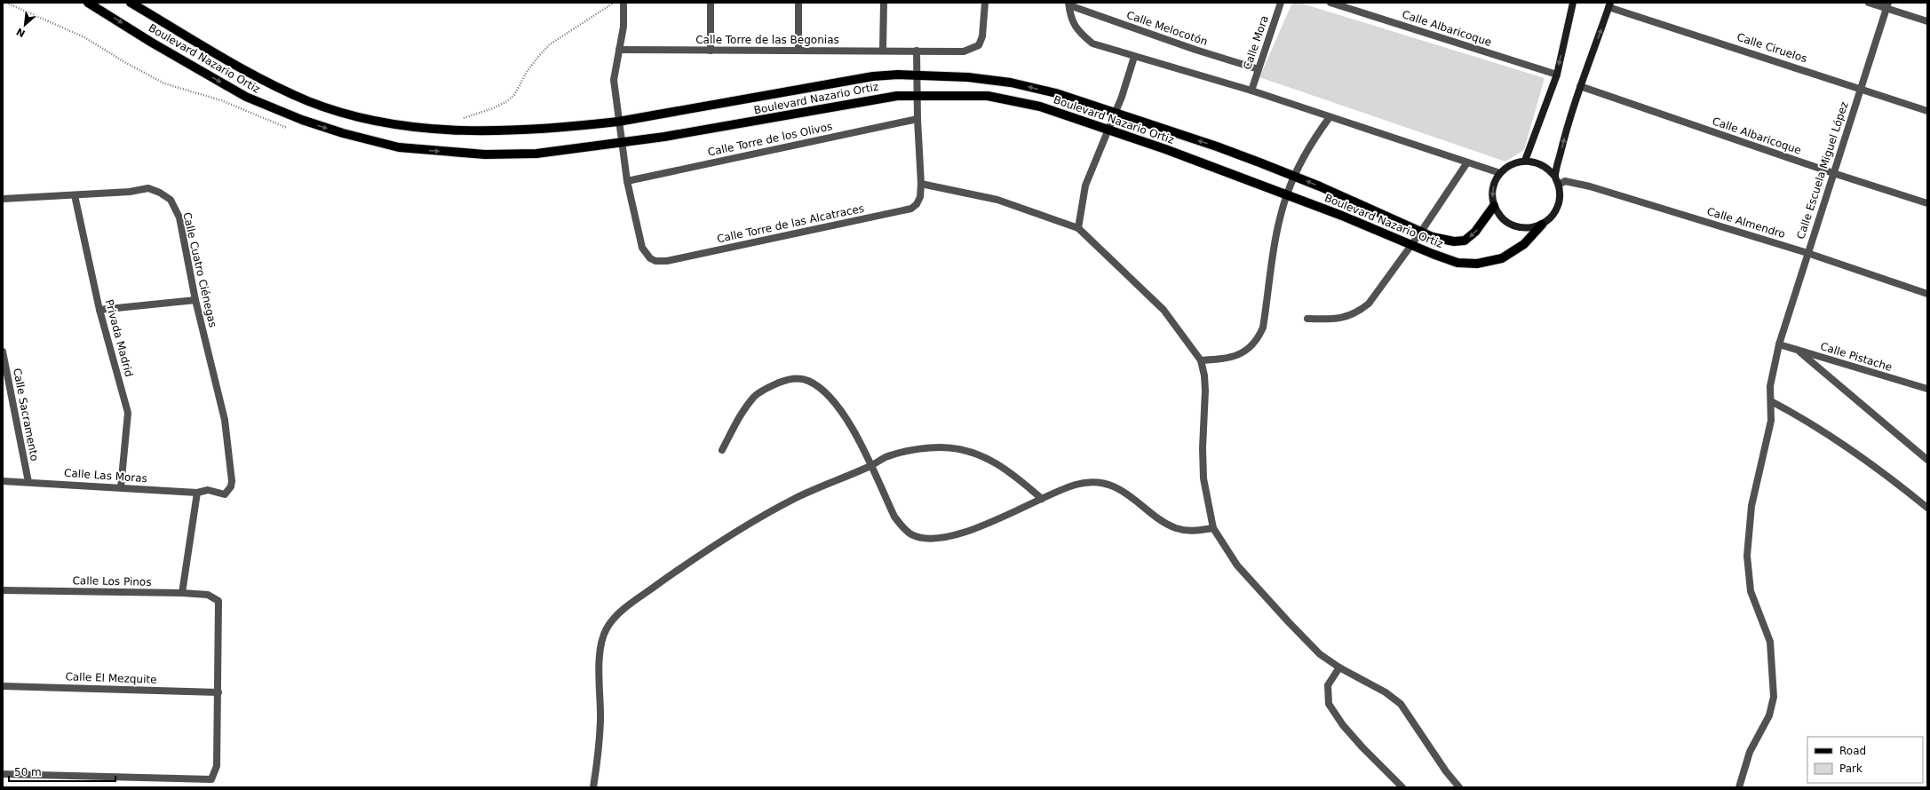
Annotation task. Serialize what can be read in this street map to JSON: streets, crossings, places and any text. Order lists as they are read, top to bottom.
{
  "streets": {
    "main road": ["Boulevard Nazario Ortiz"],
    "street": [
      "Calle Melocotón",
      "Calle Albaricoque",
      "Calle Torre de las Begonias",
      "Calle Mora",
      "Calle Ciruelos",
      "Calle Torre de los Olivos",
      "Calle Escuela Miguel López",
      "Calle Almendro",
      "Calle Torre de las Alcatraces",
      "Calle Cuatro Ciénegas",
      "Privada Madrid",
      "Calle Pistache",
      "Calle Sacramento",
      "Calle Las Moras",
      "Calle Los Pinos",
      "Calle El Mezquite"
    ]
  },
  "crossings": [
    ["Calle Melocotón", "Calle Mora"],
    ["Calle Albaricoque", "Calle Escuela Miguel López"],
    ["Calle Ciruelos", "Calle Escuela Miguel López"],
    ["Boulevard Nazario Ortiz", "Calle Almendro"],
    ["Calle Torre de los Olivos", "Calle Torre de las Alcatraces"],
    ["Calle Escuela Miguel López", "Calle Almendro"],
    ["Calle Escuela Miguel López", "Calle Pistache"],
    ["Calle Cuatro Ciénegas", "Privada Madrid"],
    ["Calle Cuatro Ciénegas", "Calle Las Moras"],
    ["Privada Madrid", "Calle Las Moras"],
    ["Calle Sacramento", "Calle Las Moras"],
    ["Calle Los Pinos", "Calle El Mezquite"]
  ],
  "legend": ["Road", "Park"],
  "scale_bar": "50 m",
  "north": "bottom left"
}
